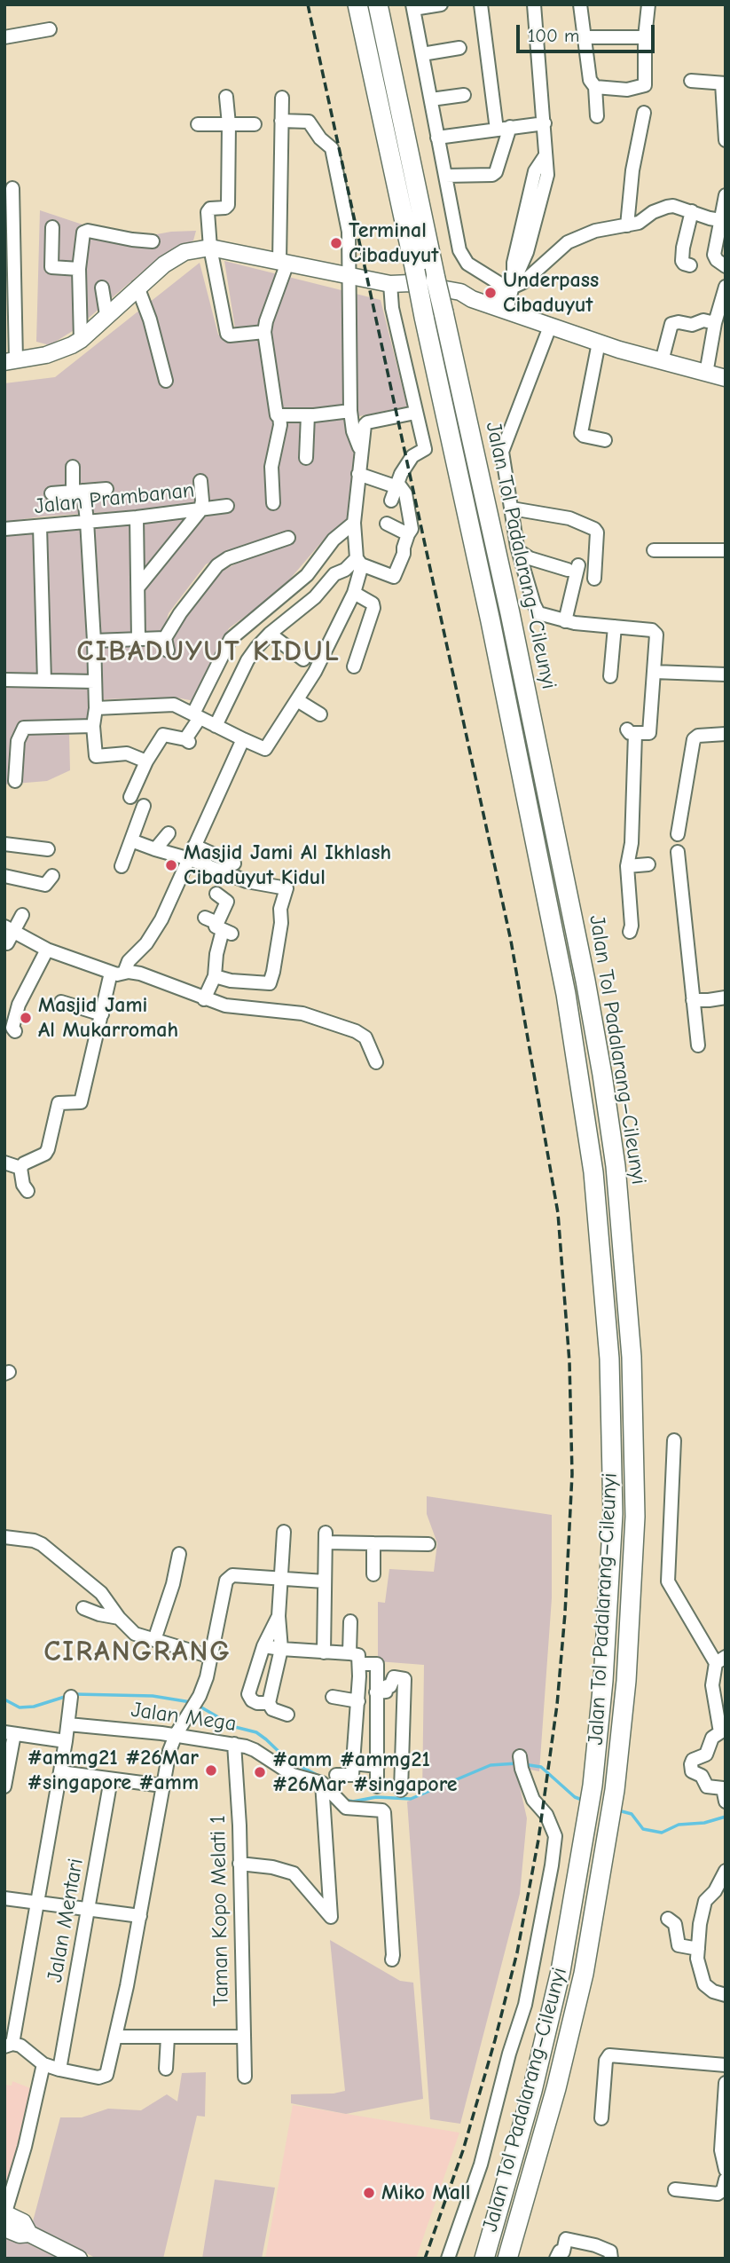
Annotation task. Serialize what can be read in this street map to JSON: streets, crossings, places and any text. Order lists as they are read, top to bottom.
{
  "streets": {
    "highway": ["Jalan Tol Padalarang–Cileunyi"],
    "street": [
      "Jalan Prambanan",
      "Jalan Mega",
      "Taman Kopo Melati 1",
      "Jalan Mentari"
    ]
  },
  "crossings": [
    ["Jalan Mega", "Taman Kopo Melati 1"]
  ],
  "districts": ["CIBADUYUT KIDUL", "CIRANGRANG"],
  "places": [
    "Terminal Cibaduyut",
    "Underpass Cibaduyut",
    "Masjid Jami Al Ikhlash Cibaduyut Kidul",
    "Masjid Jami Al Mukarromah",
    "#ammg21 #26Mar #singapore #amm",
    "#amm #ammg21 #26Mar #singapore",
    "Miko Mall"
  ],
  "scale_bar": "100 m"
}
